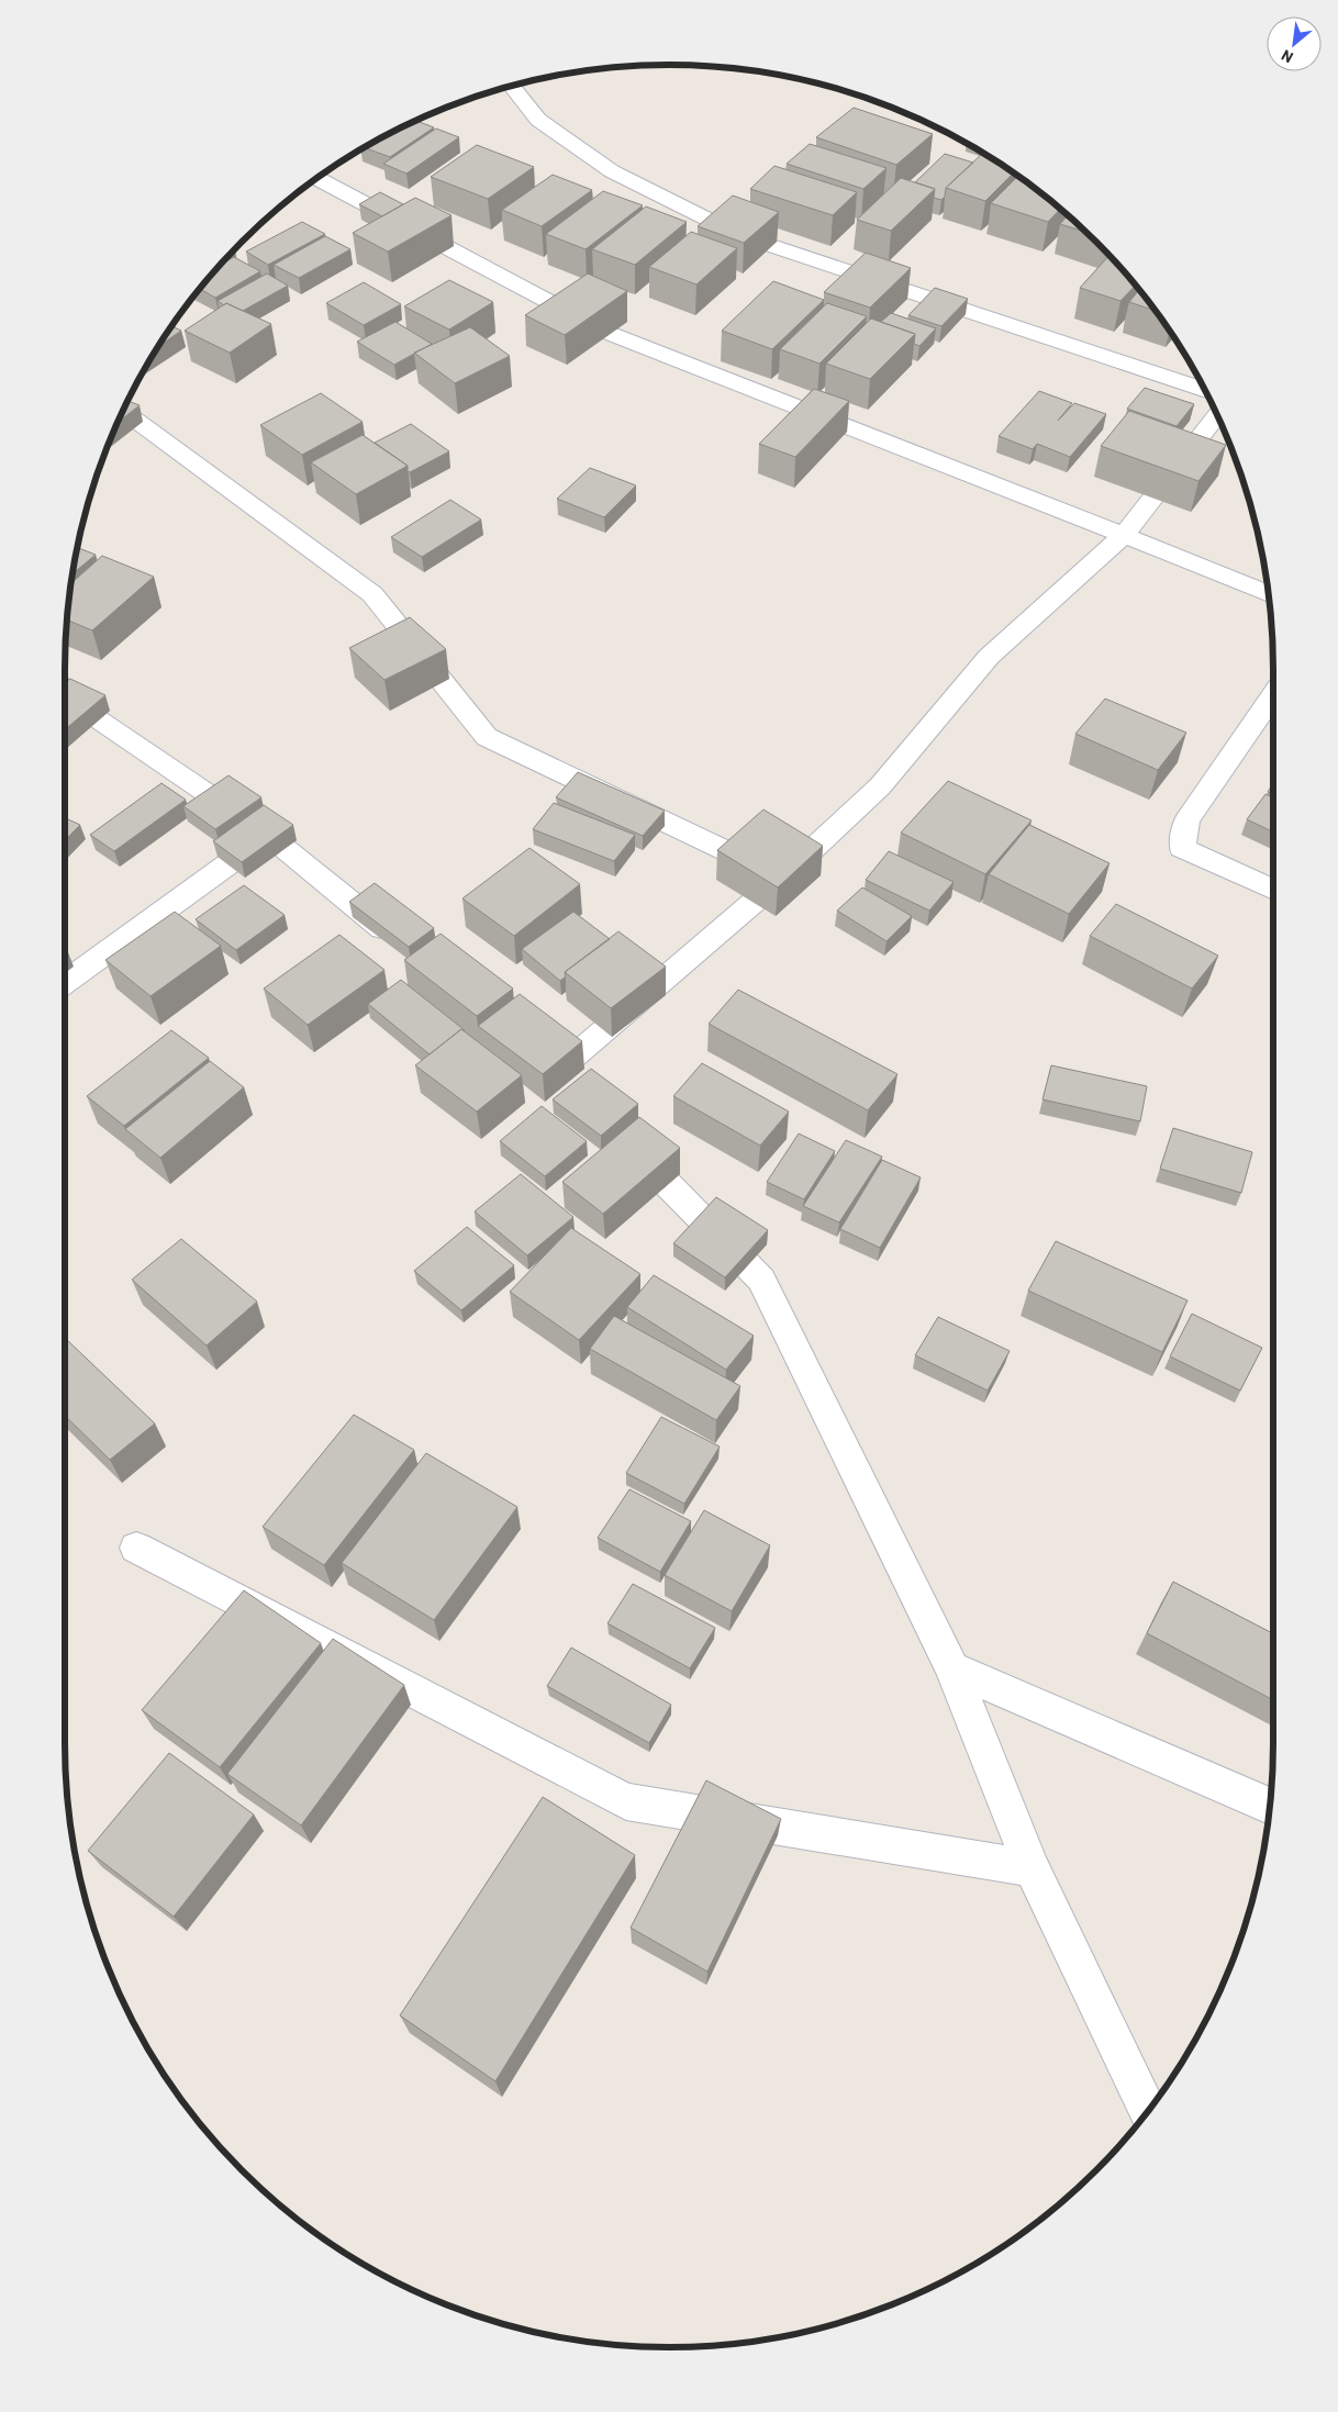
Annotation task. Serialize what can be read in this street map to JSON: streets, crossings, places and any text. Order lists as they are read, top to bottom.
{
  "north": "bottom left"
}
